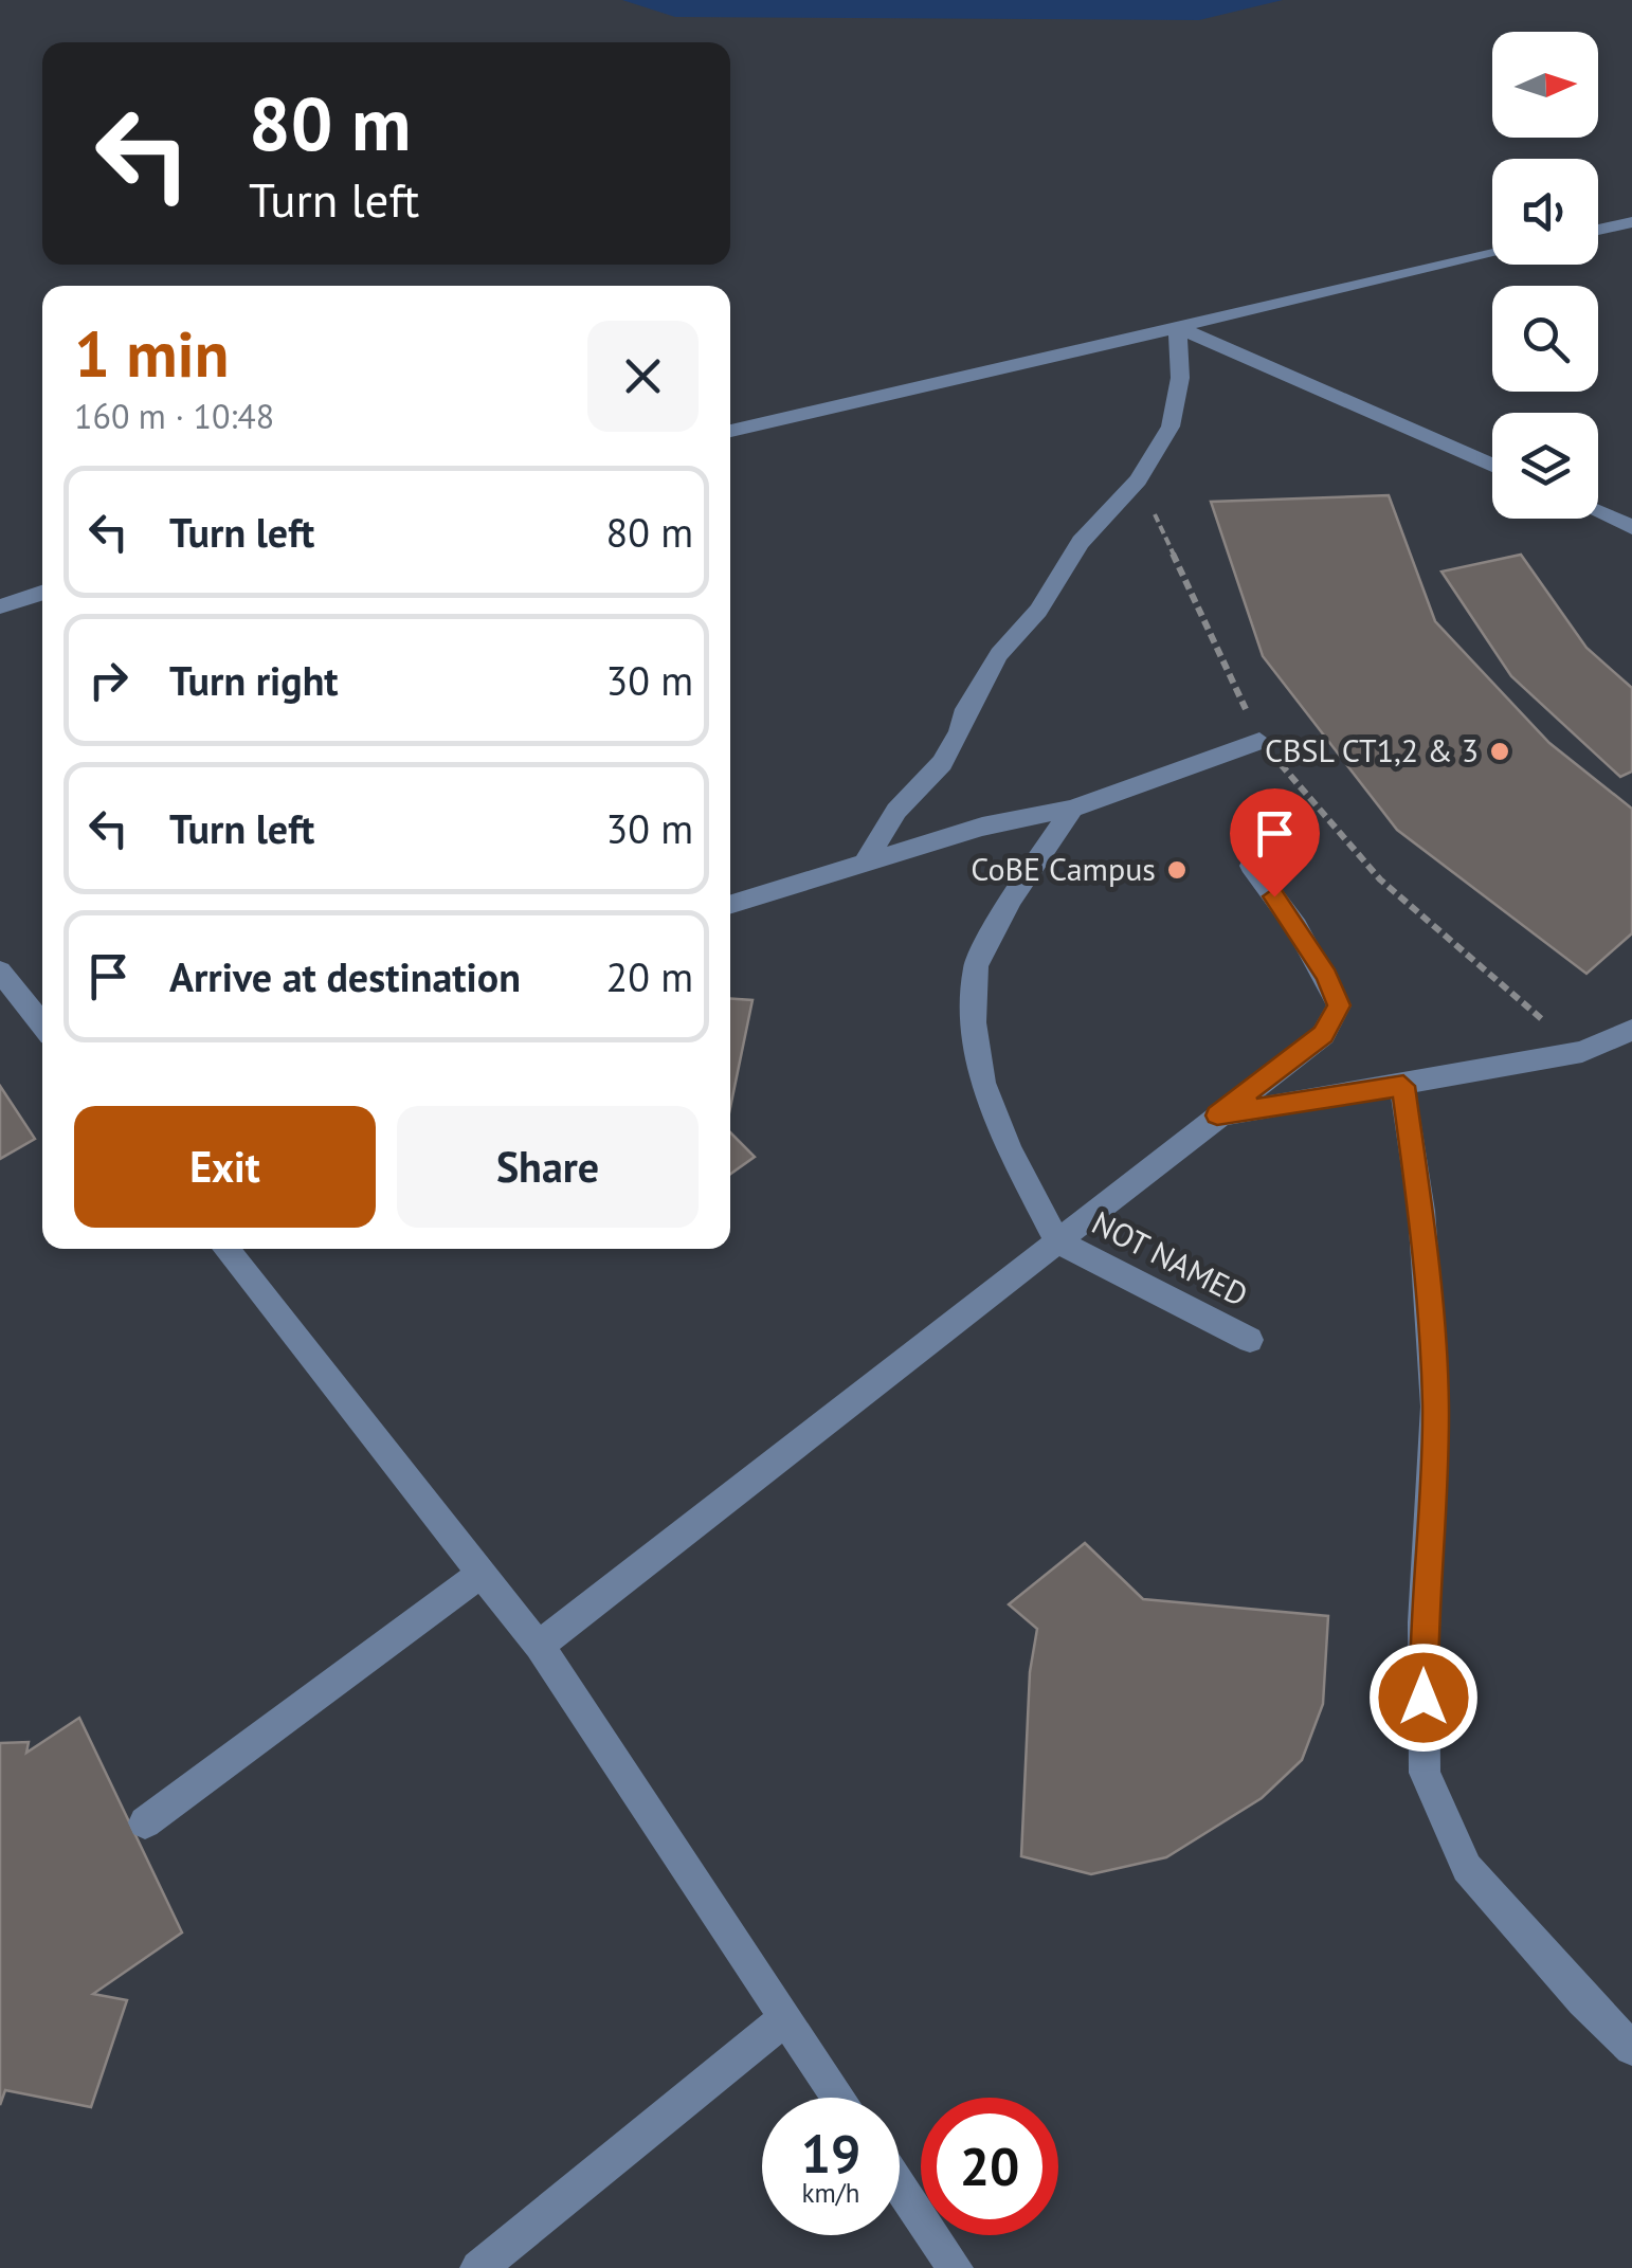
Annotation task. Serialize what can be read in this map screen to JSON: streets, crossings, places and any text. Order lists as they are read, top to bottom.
{
  "streets": {
    "street": ["NOT NAMED"]
  },
  "places": ["CBSL CT1,2 & 3", "CoBE Campus"],
  "north": "right",
  "page": {
    "turn": ["80 m", "Turn left"],
    "heading": ["1 min", "160 m · 10:48"],
    "list": [
      {
        "name": "Turn left",
        "value": "80 m"
      },
      {
        "name": "Turn right",
        "value": "30 m"
      },
      {
        "name": "Turn left",
        "value": "30 m"
      },
      {
        "name": "Arrive at destination",
        "value": "20 m"
      }
    ],
    "buttons": ["Exit", "Share"],
    "speed": "19 km/h",
    "limit": "20"
  }
}
